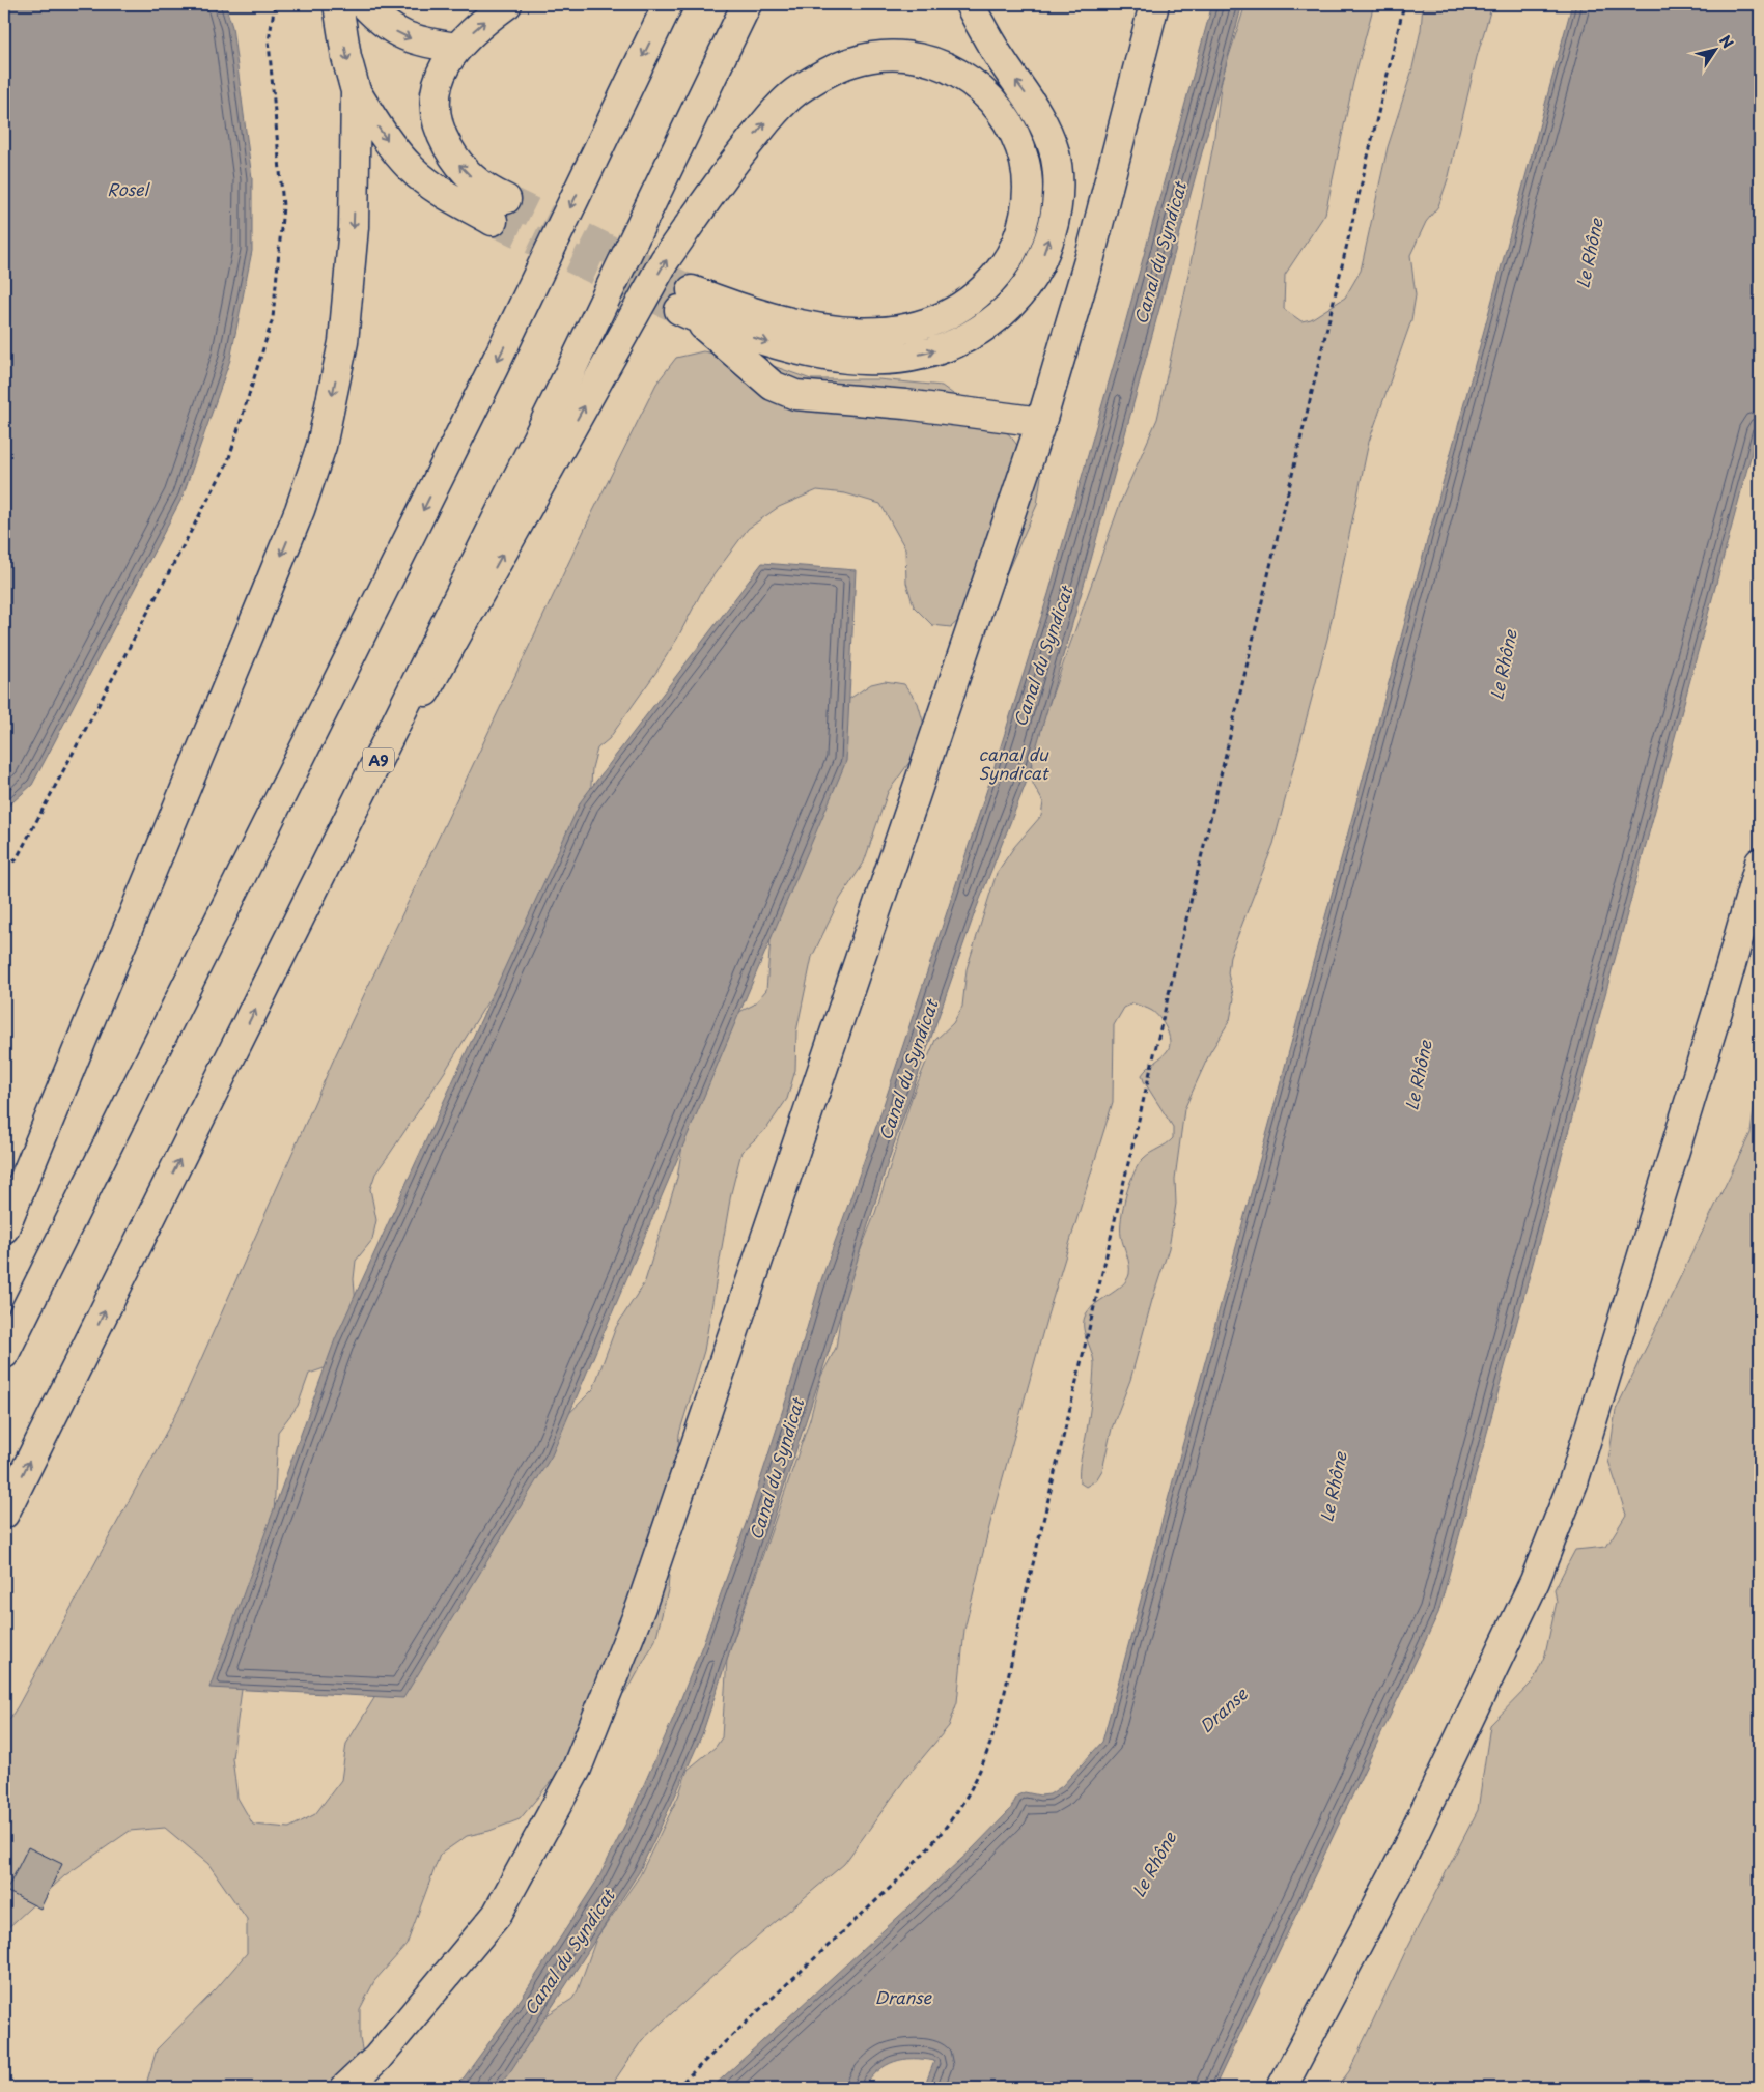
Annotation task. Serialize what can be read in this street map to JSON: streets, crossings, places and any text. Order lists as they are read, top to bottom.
{
  "streets": {
    "main road": ["A9"]
  },
  "water": [
    "Rosel",
    "Canal du Syndicat",
    "Le Rhône",
    "canal du Syndicat",
    "Dranse"
  ],
  "north": "top right"
}
